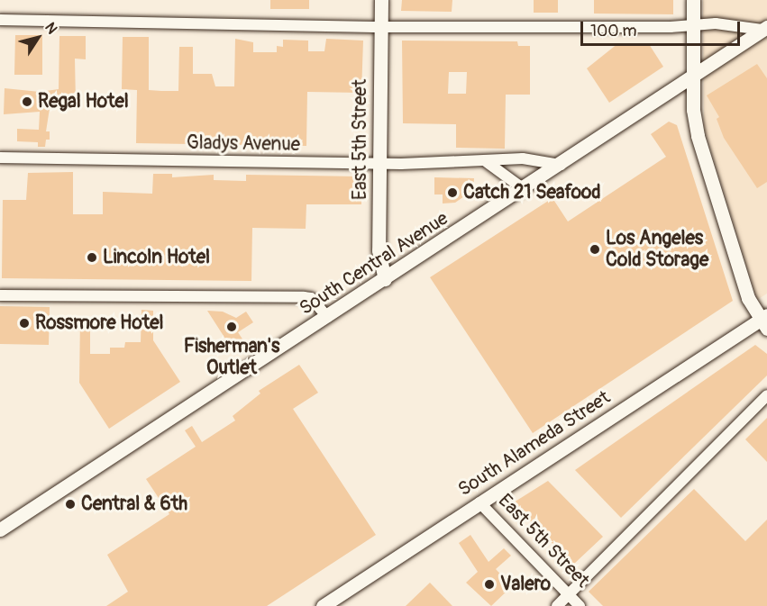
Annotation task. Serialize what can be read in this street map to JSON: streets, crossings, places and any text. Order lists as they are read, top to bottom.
{
  "streets": {
    "main road": ["East 5th Street", "South Central Avenue", "South Alameda Street"],
    "street": ["Gladys Avenue"]
  },
  "crossings": [
    ["East 5th Street", "Gladys Avenue"],
    ["East 5th Street", "South Central Avenue"],
    ["East 5th Street", "South Alameda Street"],
    ["Gladys Avenue", "South Central Avenue"]
  ],
  "places": [
    "Regal Hotel",
    "Catch 21 Seafood",
    "Los Angeles Cold Storage",
    "Lincoln Hotel",
    "Rossmore Hotel",
    "Fisherman's Outlet",
    "Central & 6th",
    "Valero"
  ],
  "scale_bar": "100 m",
  "north": "top right"
}
